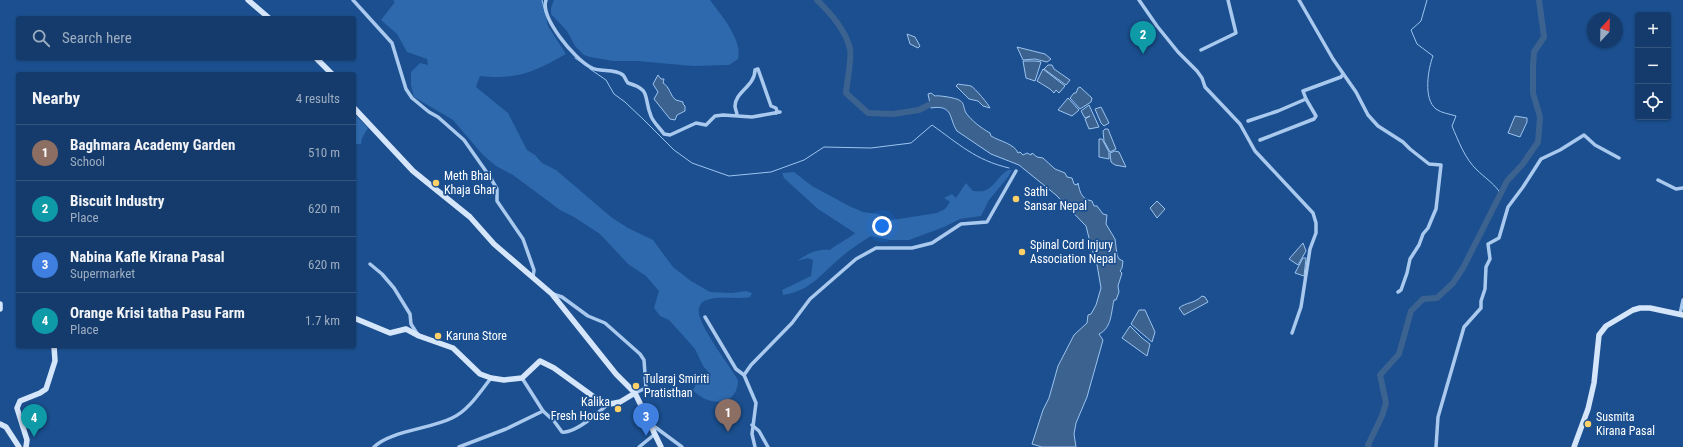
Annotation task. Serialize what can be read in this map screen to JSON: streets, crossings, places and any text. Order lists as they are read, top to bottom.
{
  "places": [
    "Meth Bhai Khaja Ghar",
    "Sathi Sansar Nepal",
    "Spinal Cord Injury Association Nepal",
    "Karuna Store",
    "Tularaj Smiriti Pratisthan",
    "Kalika Fresh House",
    "Susmita Kirana Pasal"
  ],
  "north": "top",
  "page": {
    "map_buttons": ["+", "−"],
    "search": "Search here",
    "pins": [
      "2",
      "1",
      "3",
      "4"
    ],
    "heading": ["Nearby", "4 results"],
    "list": [
      {
        "mark": "1",
        "name": "Baghmara Academy Garden",
        "note": "School",
        "value": "510 m"
      },
      {
        "mark": "2",
        "name": "Biscuit Industry",
        "note": "Place",
        "value": "620 m"
      },
      {
        "mark": "3",
        "name": "Nabina Kafle Kirana Pasal",
        "note": "Supermarket",
        "value": "620 m"
      },
      {
        "mark": "4",
        "name": "Orange Krisi tatha Pasu Farm",
        "note": "Place",
        "value": "1.7 km"
      }
    ]
  }
}
